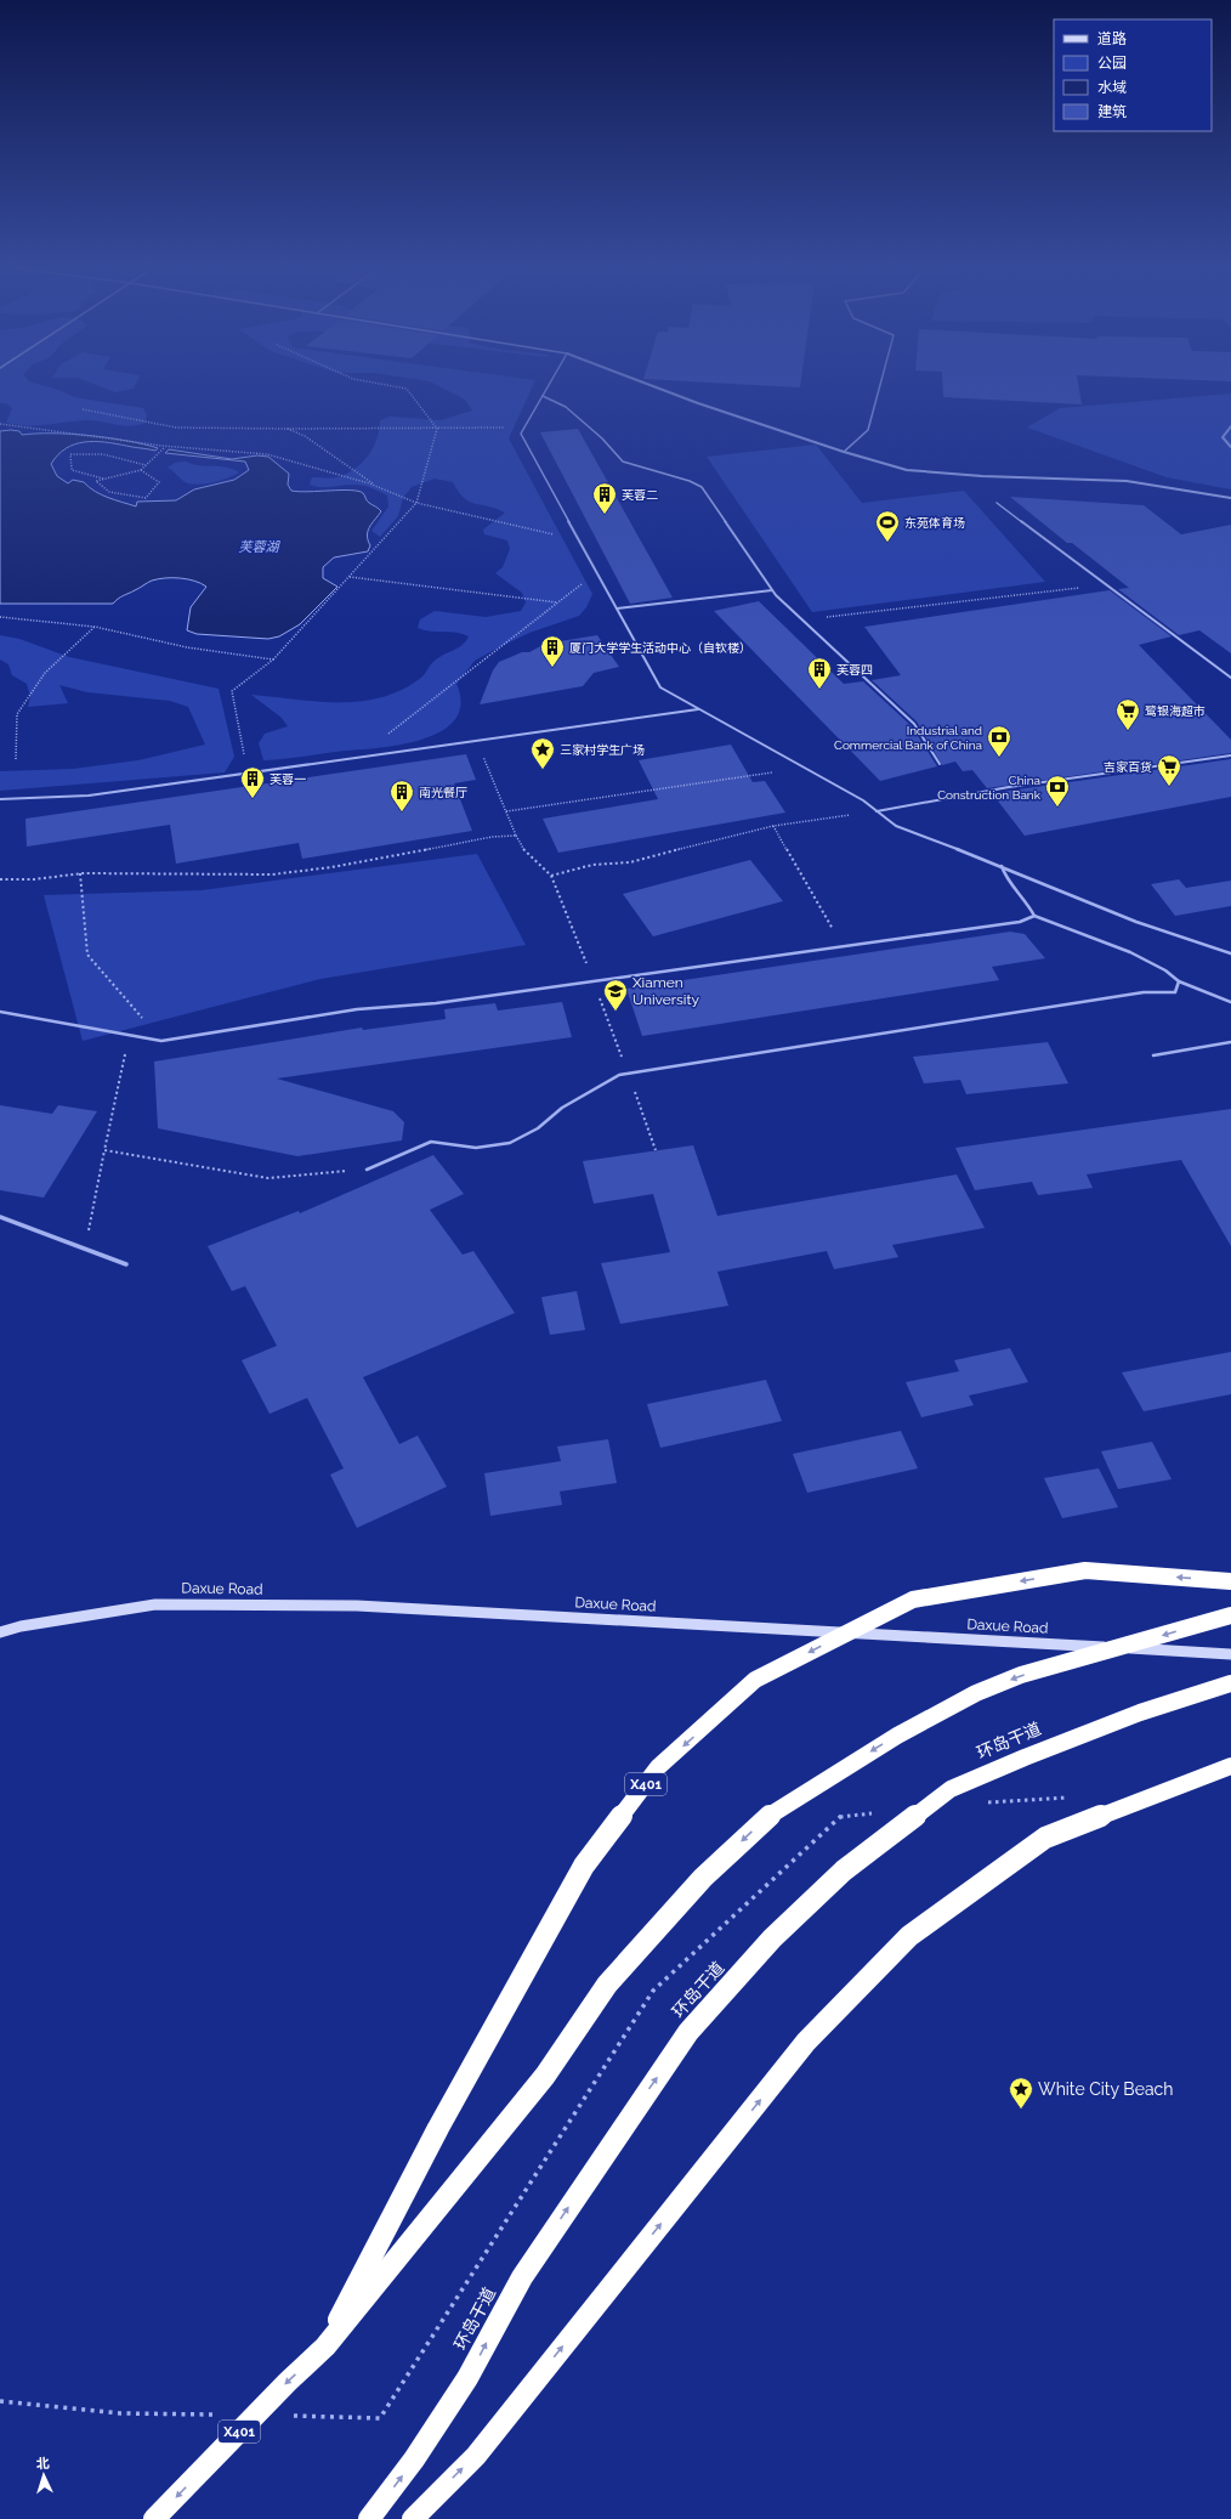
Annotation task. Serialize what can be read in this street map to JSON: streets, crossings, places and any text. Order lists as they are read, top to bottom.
{
  "streets": {
    "highway": ["环岛干道", "X401"],
    "street": ["Daxue Road"]
  },
  "water": ["芙蓉湖"],
  "places": {
    "building": [
      "芙蓉二",
      "厦门大学学生活动中心（自钦楼）",
      "芙蓉四",
      "芙蓉一",
      "南光餐厅"
    ],
    "sports": ["东苑体育场"],
    "supermarket": ["鹭银海超市", "吉家百货"],
    "bank": ["Industrial and Commercial Bank of China", "China Construction Bank"],
    "place": ["三家村学生广场", "White City Beach"],
    "school or university": ["Xiamen University"]
  },
  "legend": [
    "道路",
    "公园",
    "水域",
    "建筑"
  ],
  "north": "top"
}
